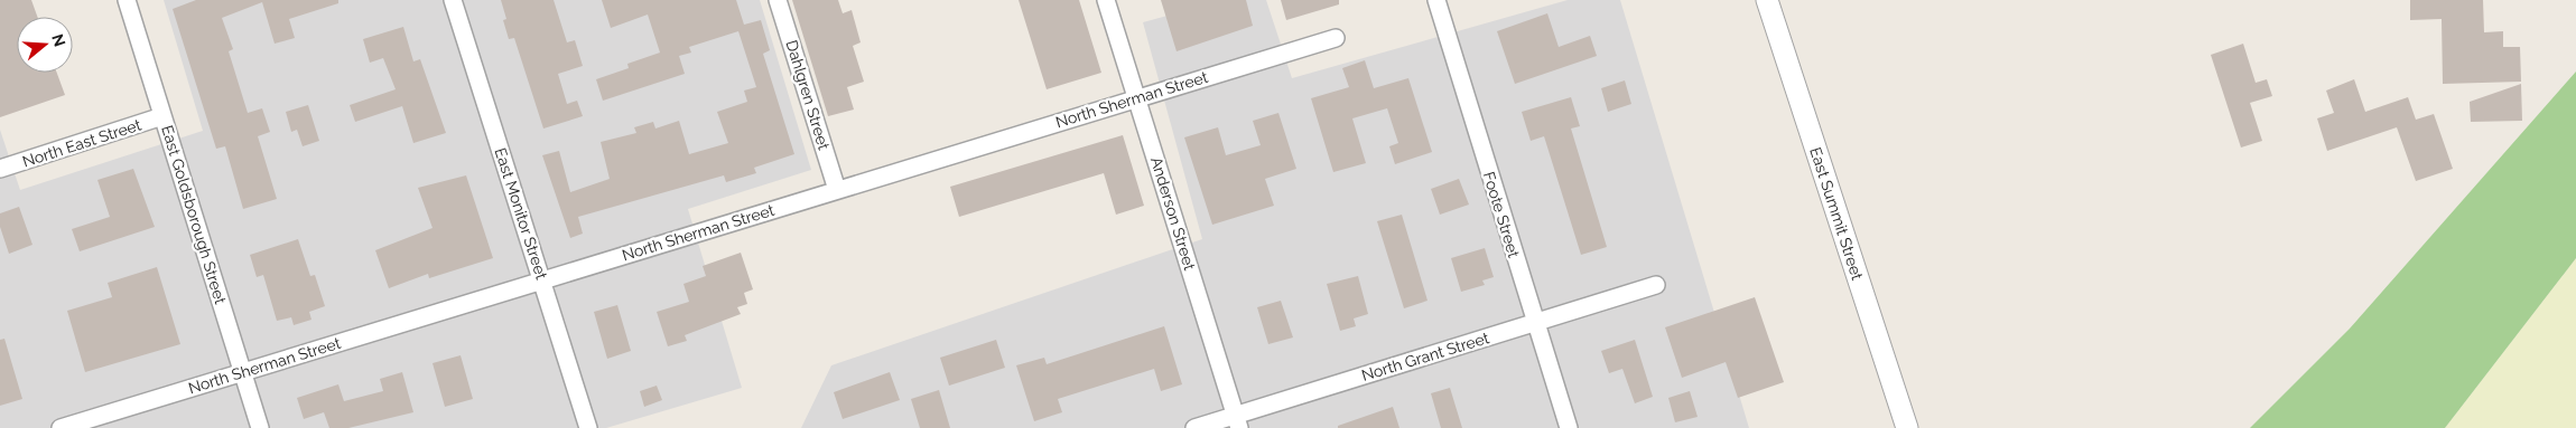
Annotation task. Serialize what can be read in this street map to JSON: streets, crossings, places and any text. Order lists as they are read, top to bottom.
{
  "streets": {
    "street": [
      "Dahlgren Street",
      "North Sherman Street",
      "North East Street",
      "East Monitor Street",
      "Anderson Street",
      "East Summit Street",
      "East Goldsborough Street",
      "Foote Street",
      "North Grant Street"
    ]
  },
  "crossings": [
    ["Dahlgren Street", "North Sherman Street"],
    ["North Sherman Street", "East Monitor Street"],
    ["North Sherman Street", "Anderson Street"],
    ["North Sherman Street", "East Goldsborough Street"],
    ["North East Street", "East Goldsborough Street"],
    ["Anderson Street", "North Grant Street"],
    ["Foote Street", "North Grant Street"]
  ],
  "north": "right"
}
